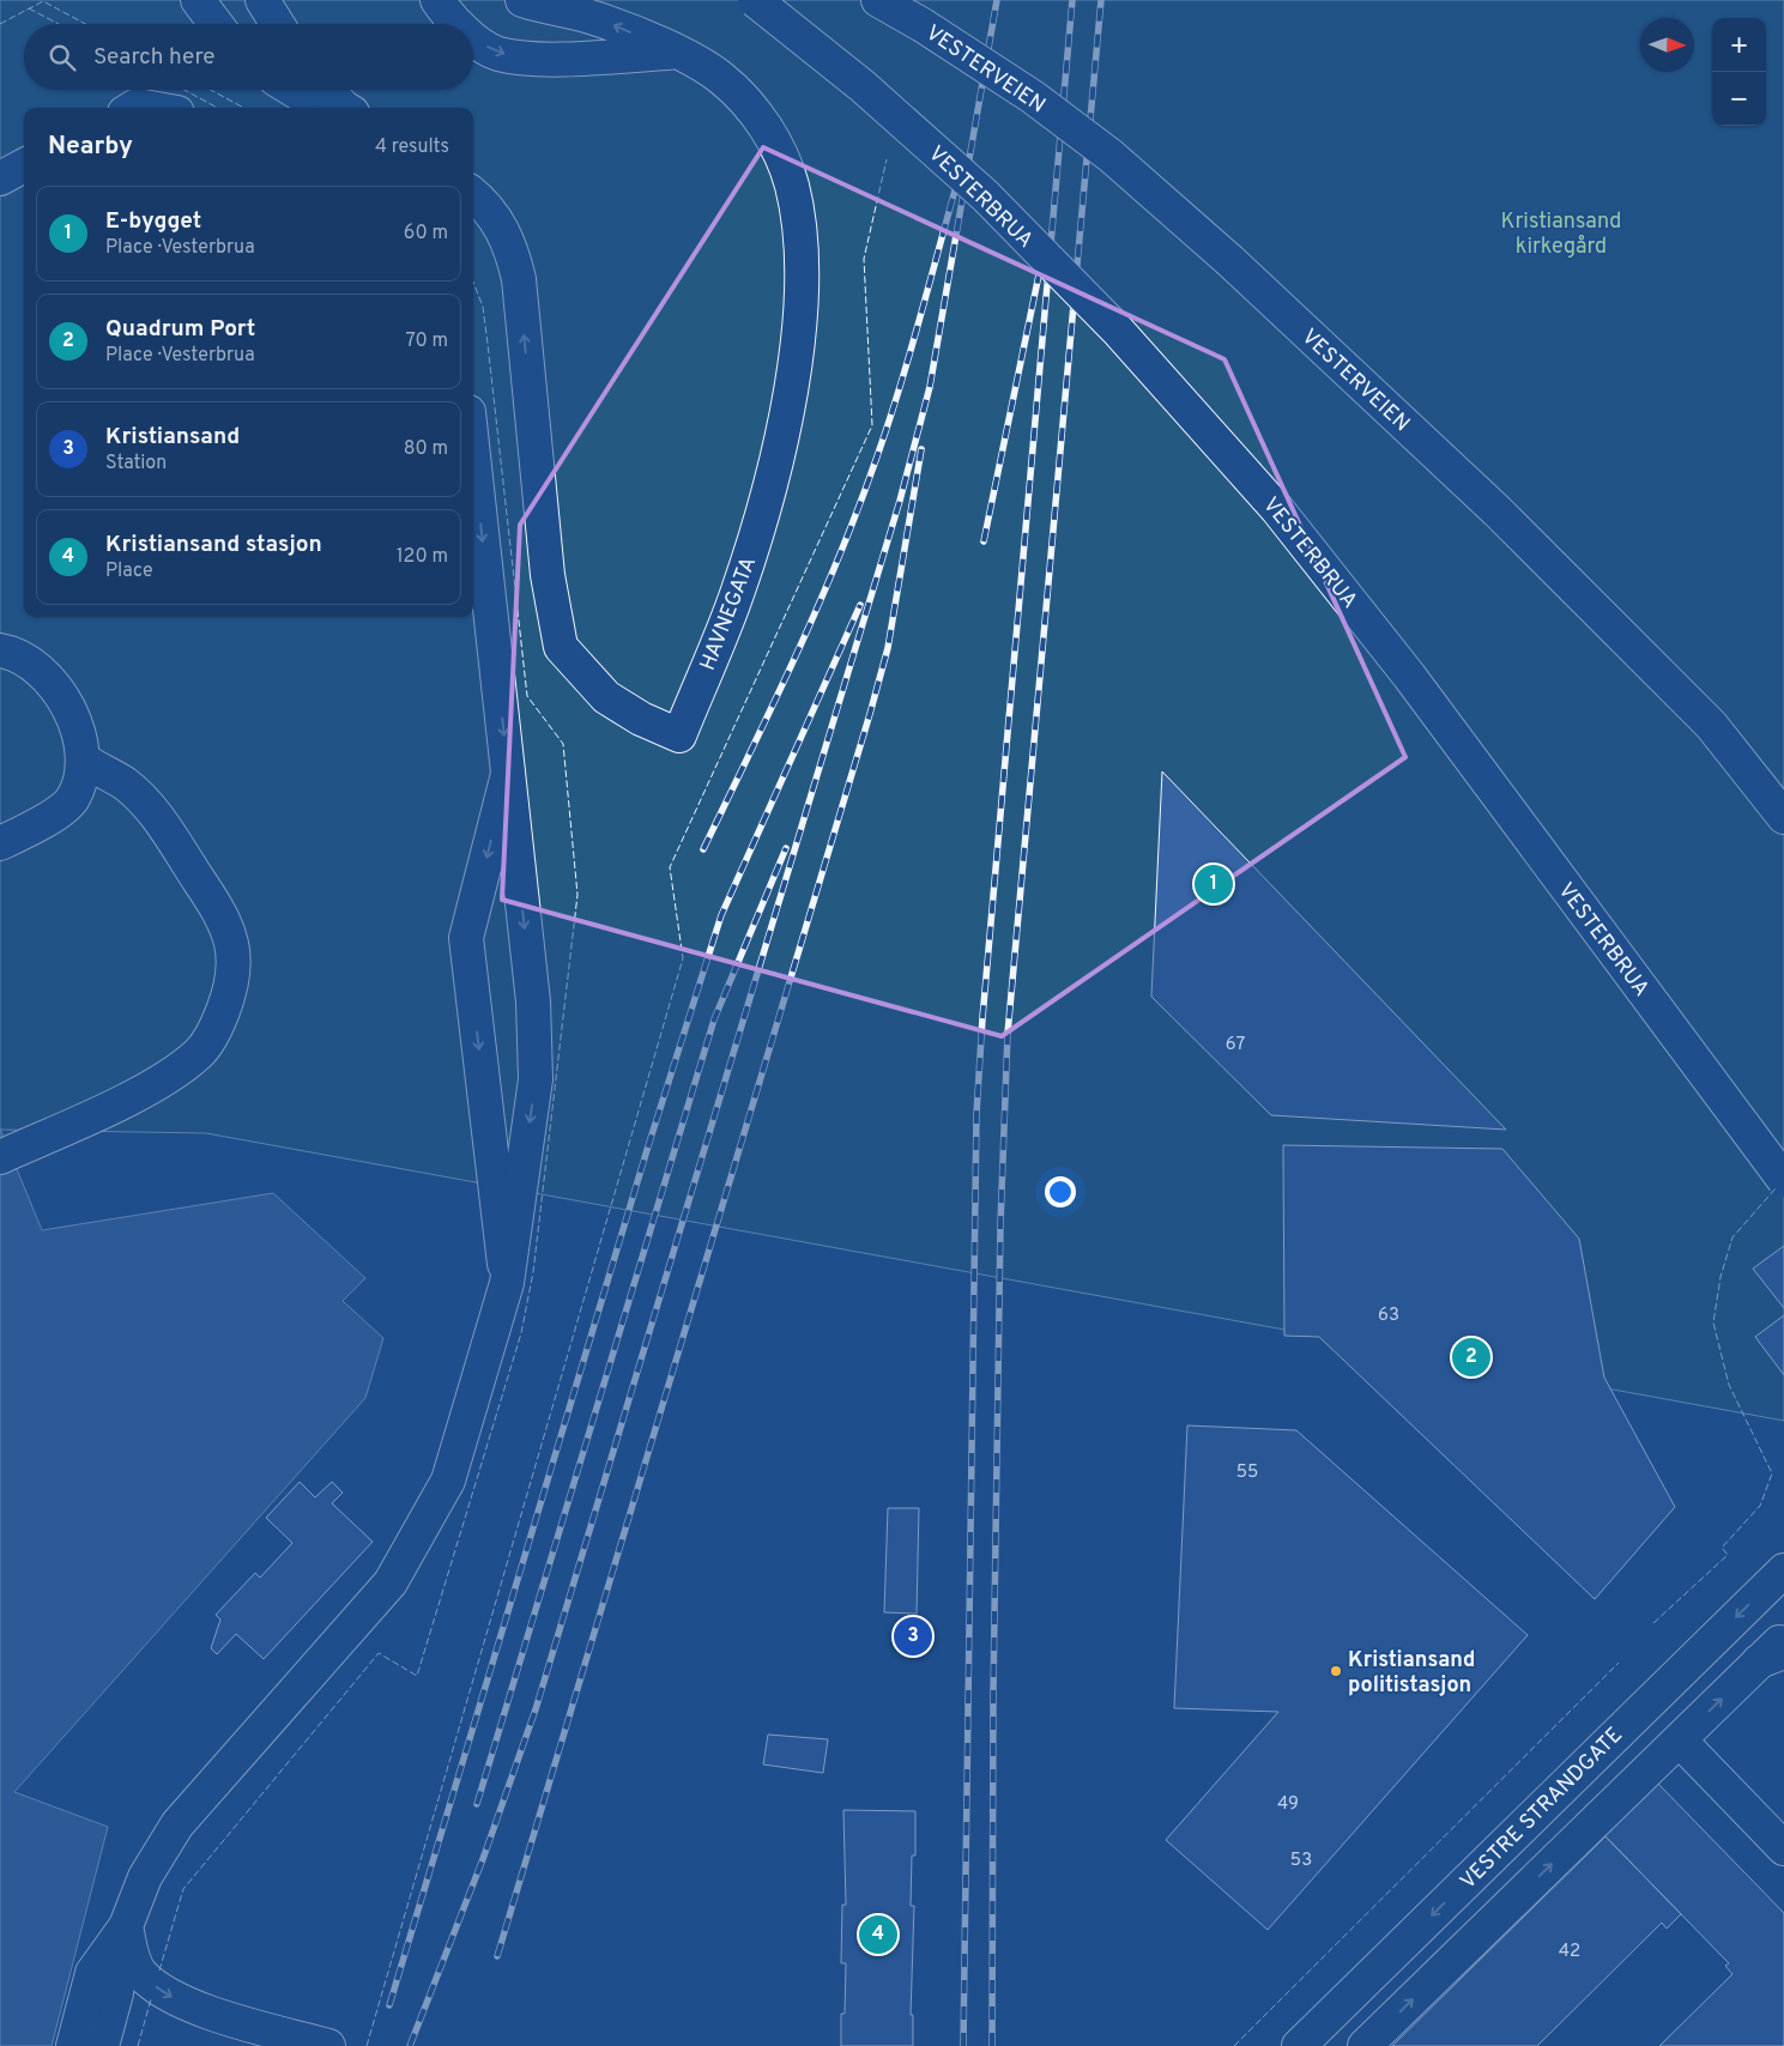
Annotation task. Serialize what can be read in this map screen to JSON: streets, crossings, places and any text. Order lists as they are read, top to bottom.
{
  "streets": {
    "main road": [
      "VESTERVEIEN",
      "VESTERBRUA",
      "HAVNEGATA",
      "VESTRE STRANDGATE"
    ]
  },
  "parks": ["Kristiansand kirkegård"],
  "places": ["Kristiansand politistasjon"],
  "house_numbers": [
    "67",
    "63",
    "55",
    "49",
    "53",
    "42"
  ],
  "north": "right",
  "page": {
    "map_buttons": ["+", "−"],
    "search": "Search here",
    "heading": ["Nearby", "4 results"],
    "list": [
      {
        "mark": "1",
        "name": "E-bygget",
        "note": "Place · Vesterbrua",
        "value": "60 m"
      },
      {
        "mark": "2",
        "name": "Quadrum Port",
        "note": "Place · Vesterbrua",
        "value": "70 m"
      },
      {
        "mark": "3",
        "name": "Kristiansand",
        "note": "Station",
        "value": "80 m"
      },
      {
        "mark": "4",
        "name": "Kristiansand stasjon",
        "note": "Place",
        "value": "120 m"
      }
    ],
    "pins": [
      "1",
      "2",
      "3",
      "4"
    ]
  }
}
